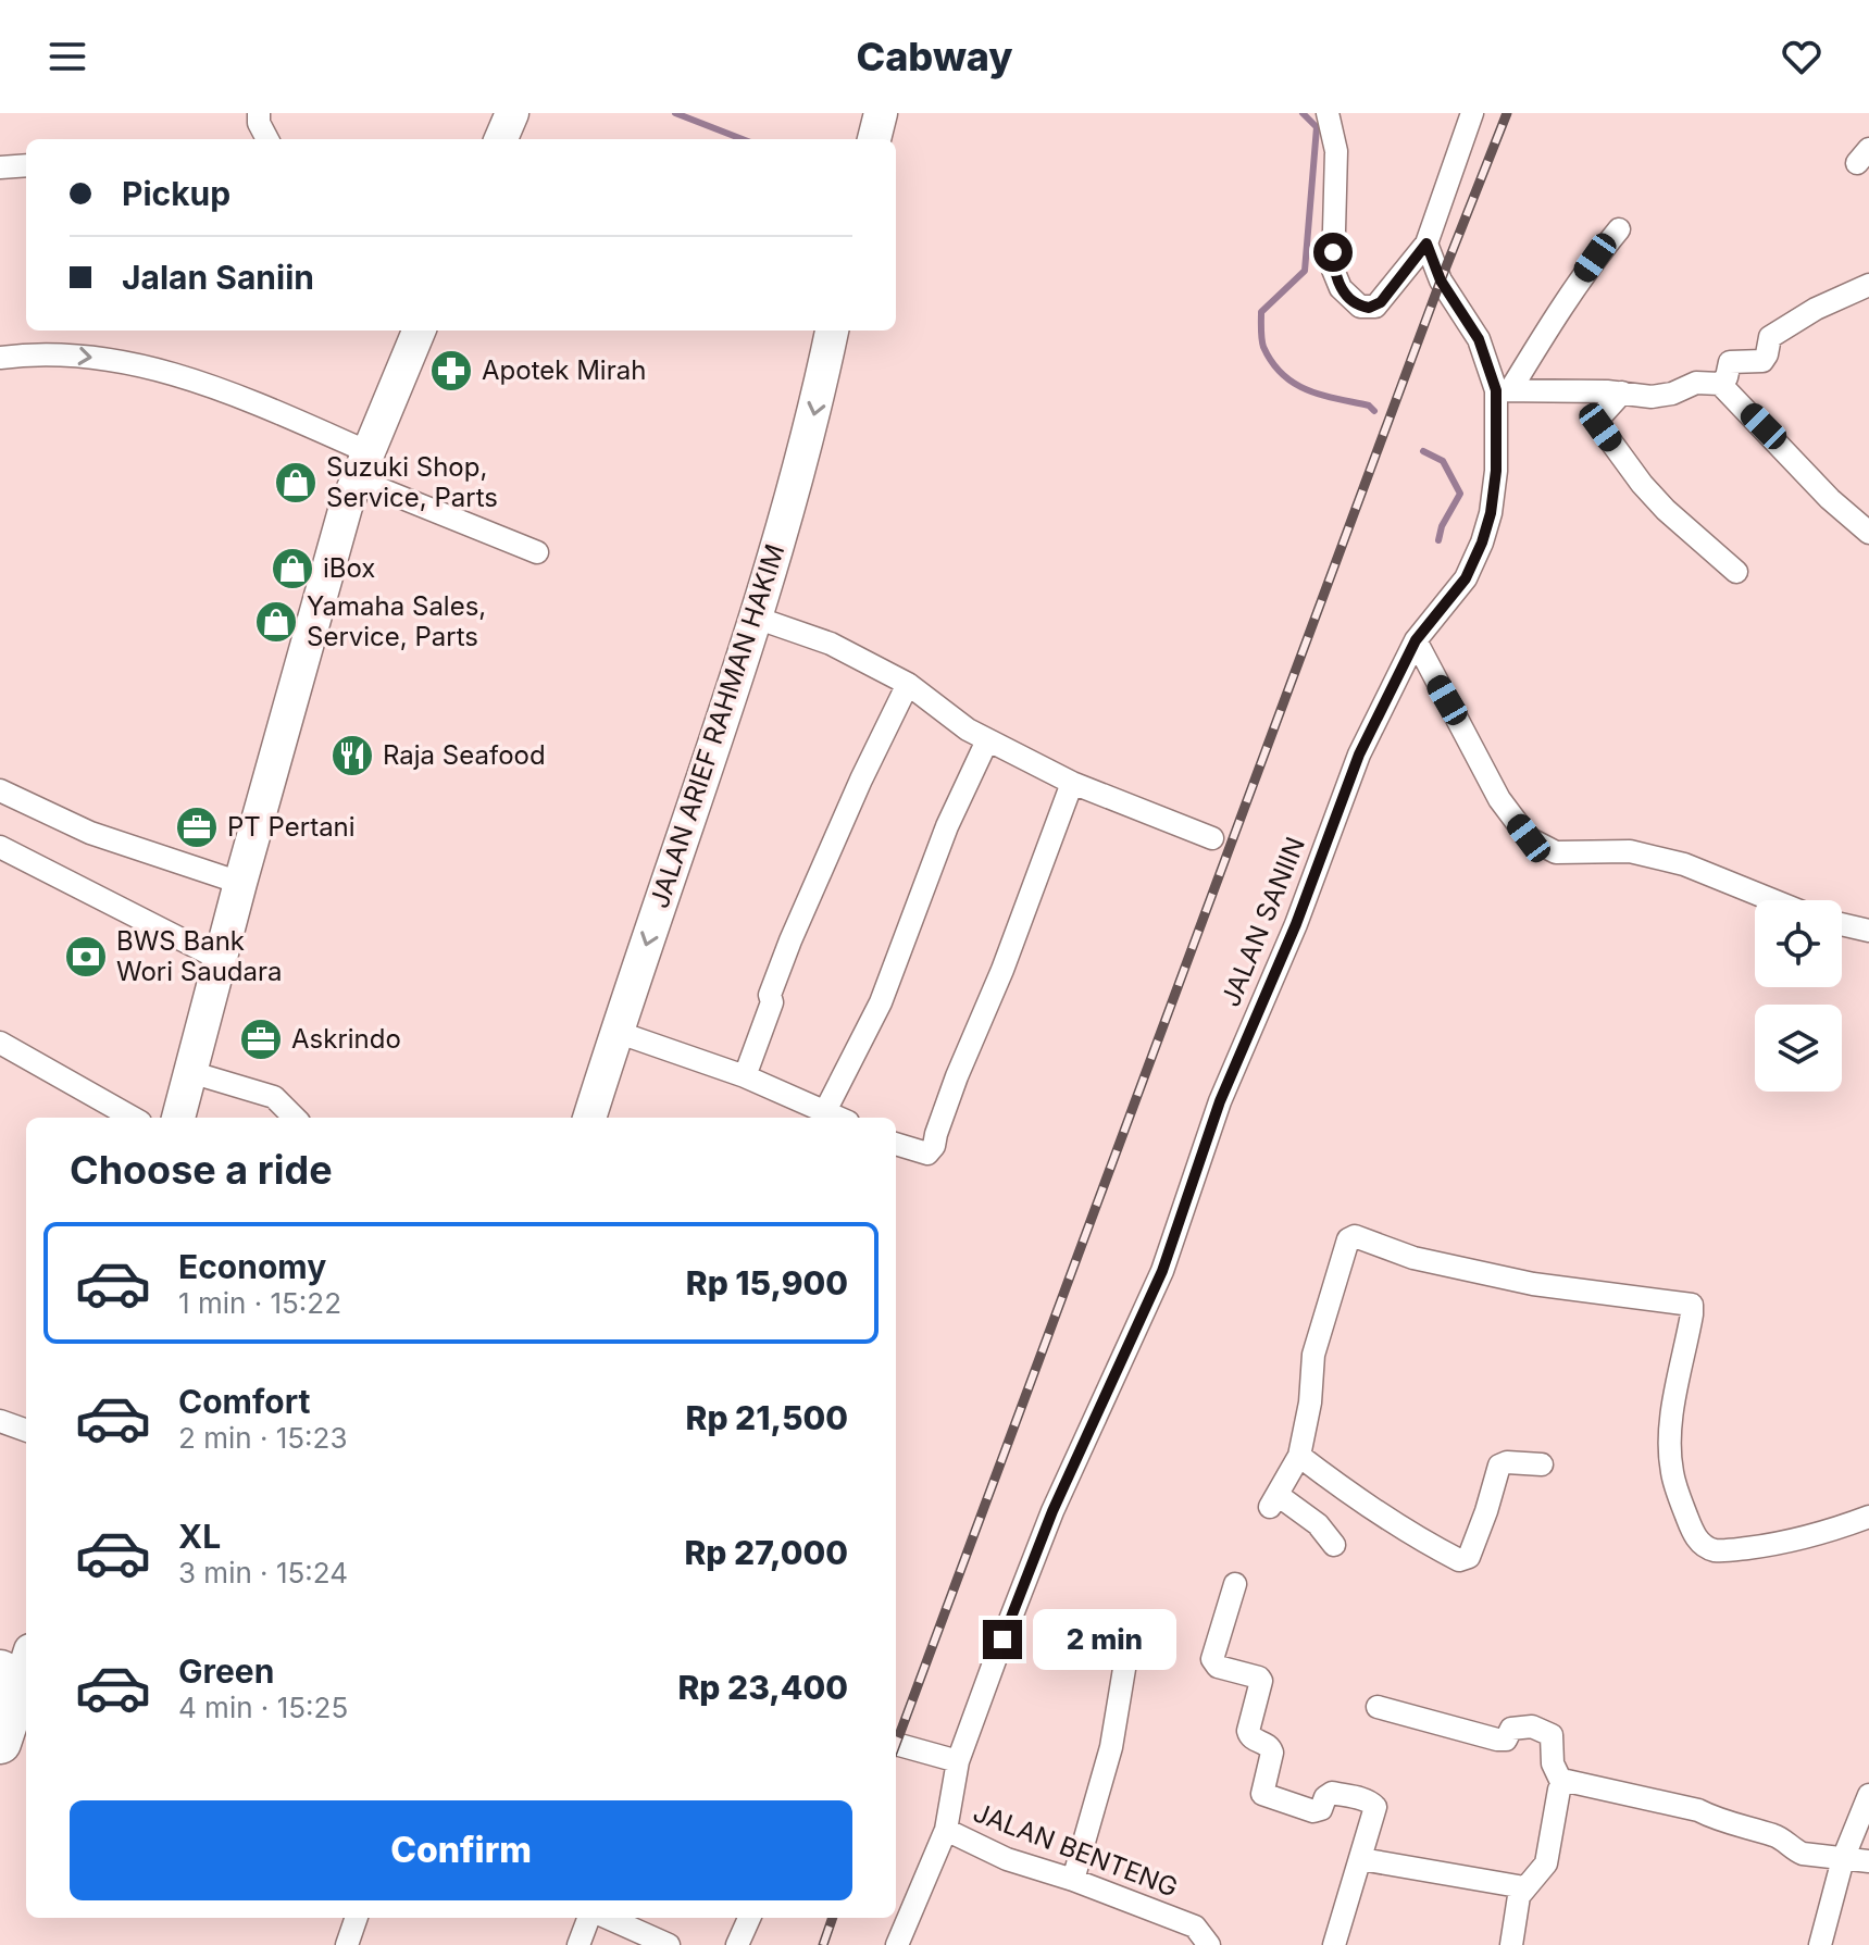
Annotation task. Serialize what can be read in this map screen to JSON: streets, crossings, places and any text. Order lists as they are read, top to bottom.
{
  "streets": {
    "main road": ["JALAN ARIEF RAHMAN HAKIM"],
    "street": ["JALAN SANIIN", "JALAN BENTENG"]
  },
  "crossings": [
    ["JALAN SANIIN", "JALAN BENTENG"]
  ],
  "one_way": ["JALAN ARIEF RAHMAN HAKIM"],
  "places": {
    "pharmacy": ["Apotek Mirah"],
    "shop": ["Suzuki Shop, Service, Parts", "iBox", "Yamaha Sales, Service, Parts"],
    "restaurant": ["Raja Seafood"],
    "office": ["PT Pertani", "Askrindo"],
    "bank": ["BWS Bank Wori Saudara"]
  },
  "page": {
    "header": "Cabway",
    "banner": ["Pickup", "Jalan Saniin"],
    "heading": "Choose a ride",
    "list": [
      {
        "name": "Economy",
        "note": "1 min · 15:22",
        "value": "Rp 15,900"
      },
      {
        "name": "Comfort",
        "note": "2 min · 15:23",
        "value": "Rp 21,500"
      },
      {
        "name": "XL",
        "note": "3 min · 15:24",
        "value": "Rp 27,000"
      },
      {
        "name": "Green",
        "note": "4 min · 15:25",
        "value": "Rp 23,400"
      }
    ],
    "bubble": "2 min",
    "buttons": "Confirm"
  }
}
